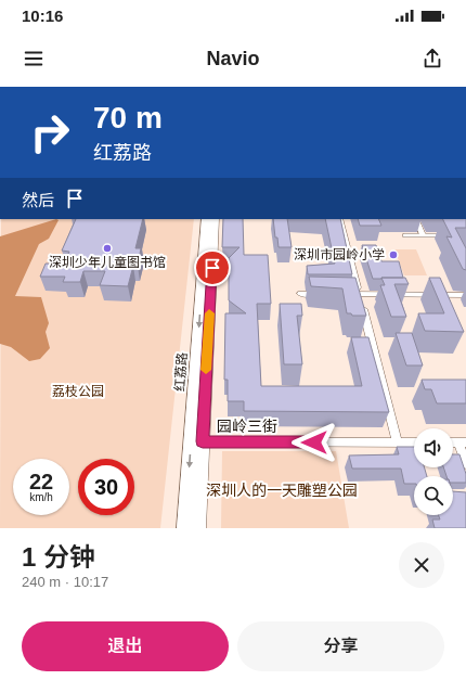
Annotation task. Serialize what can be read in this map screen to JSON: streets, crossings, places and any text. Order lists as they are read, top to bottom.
{
  "streets": {
    "main road": ["红荔路"],
    "street": ["园岭三街"]
  },
  "crossings": [
    ["红荔路", "园岭三街"]
  ],
  "parks": ["荔枝公园", "深圳人的一天雕塑公园"],
  "places": ["深圳少年儿童图书馆", "深圳市园岭小学"],
  "page": {
    "status": "10:16",
    "header": "Navio",
    "turn": ["70 m", "红荔路"],
    "then": "然后",
    "speed": "22 km/h",
    "limit": "30",
    "heading": ["1 分钟", "240 m · 10:17"],
    "buttons": ["退出", "分享"]
  }
}
